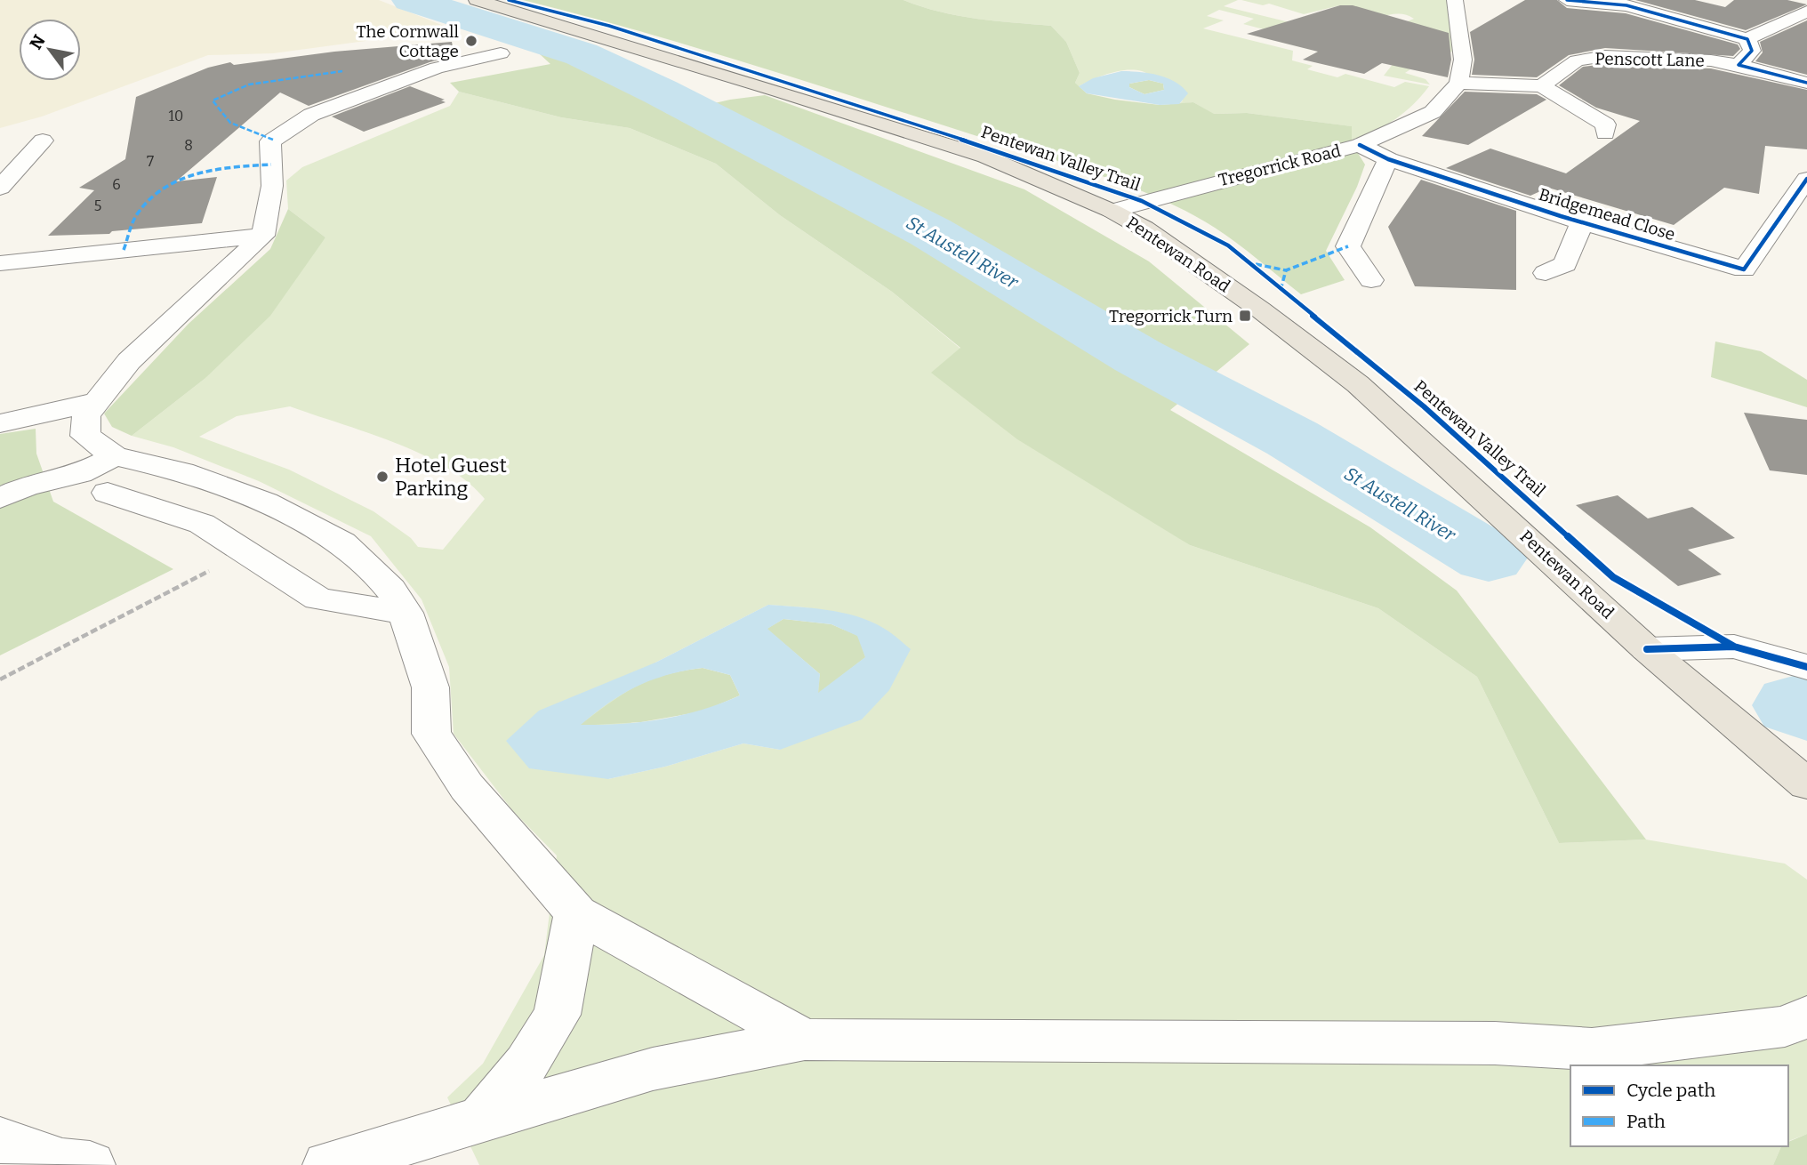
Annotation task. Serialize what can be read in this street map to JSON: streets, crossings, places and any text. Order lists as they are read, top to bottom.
{
  "streets": {
    "main road": ["Pentewan Road"],
    "street": ["Penscott Lane", "Tregorrick Road", "Bridgemead Close"],
    "cycle path": ["Pentewan Valley Trail"]
  },
  "crossings": [
    ["Tregorrick Road", "Bridgemead Close"],
    ["Tregorrick Road", "Pentewan Road"]
  ],
  "water": ["St Austell River"],
  "places": {
    "other": ["The Cornwall Cottage", "Hotel Guest Parking"],
    "transit": ["Tregorrick Turn"]
  },
  "house_numbers": [
    "10",
    "8",
    "7",
    "6",
    "5"
  ],
  "legend": ["Cycle path", "Path"],
  "north": "top left"
}
